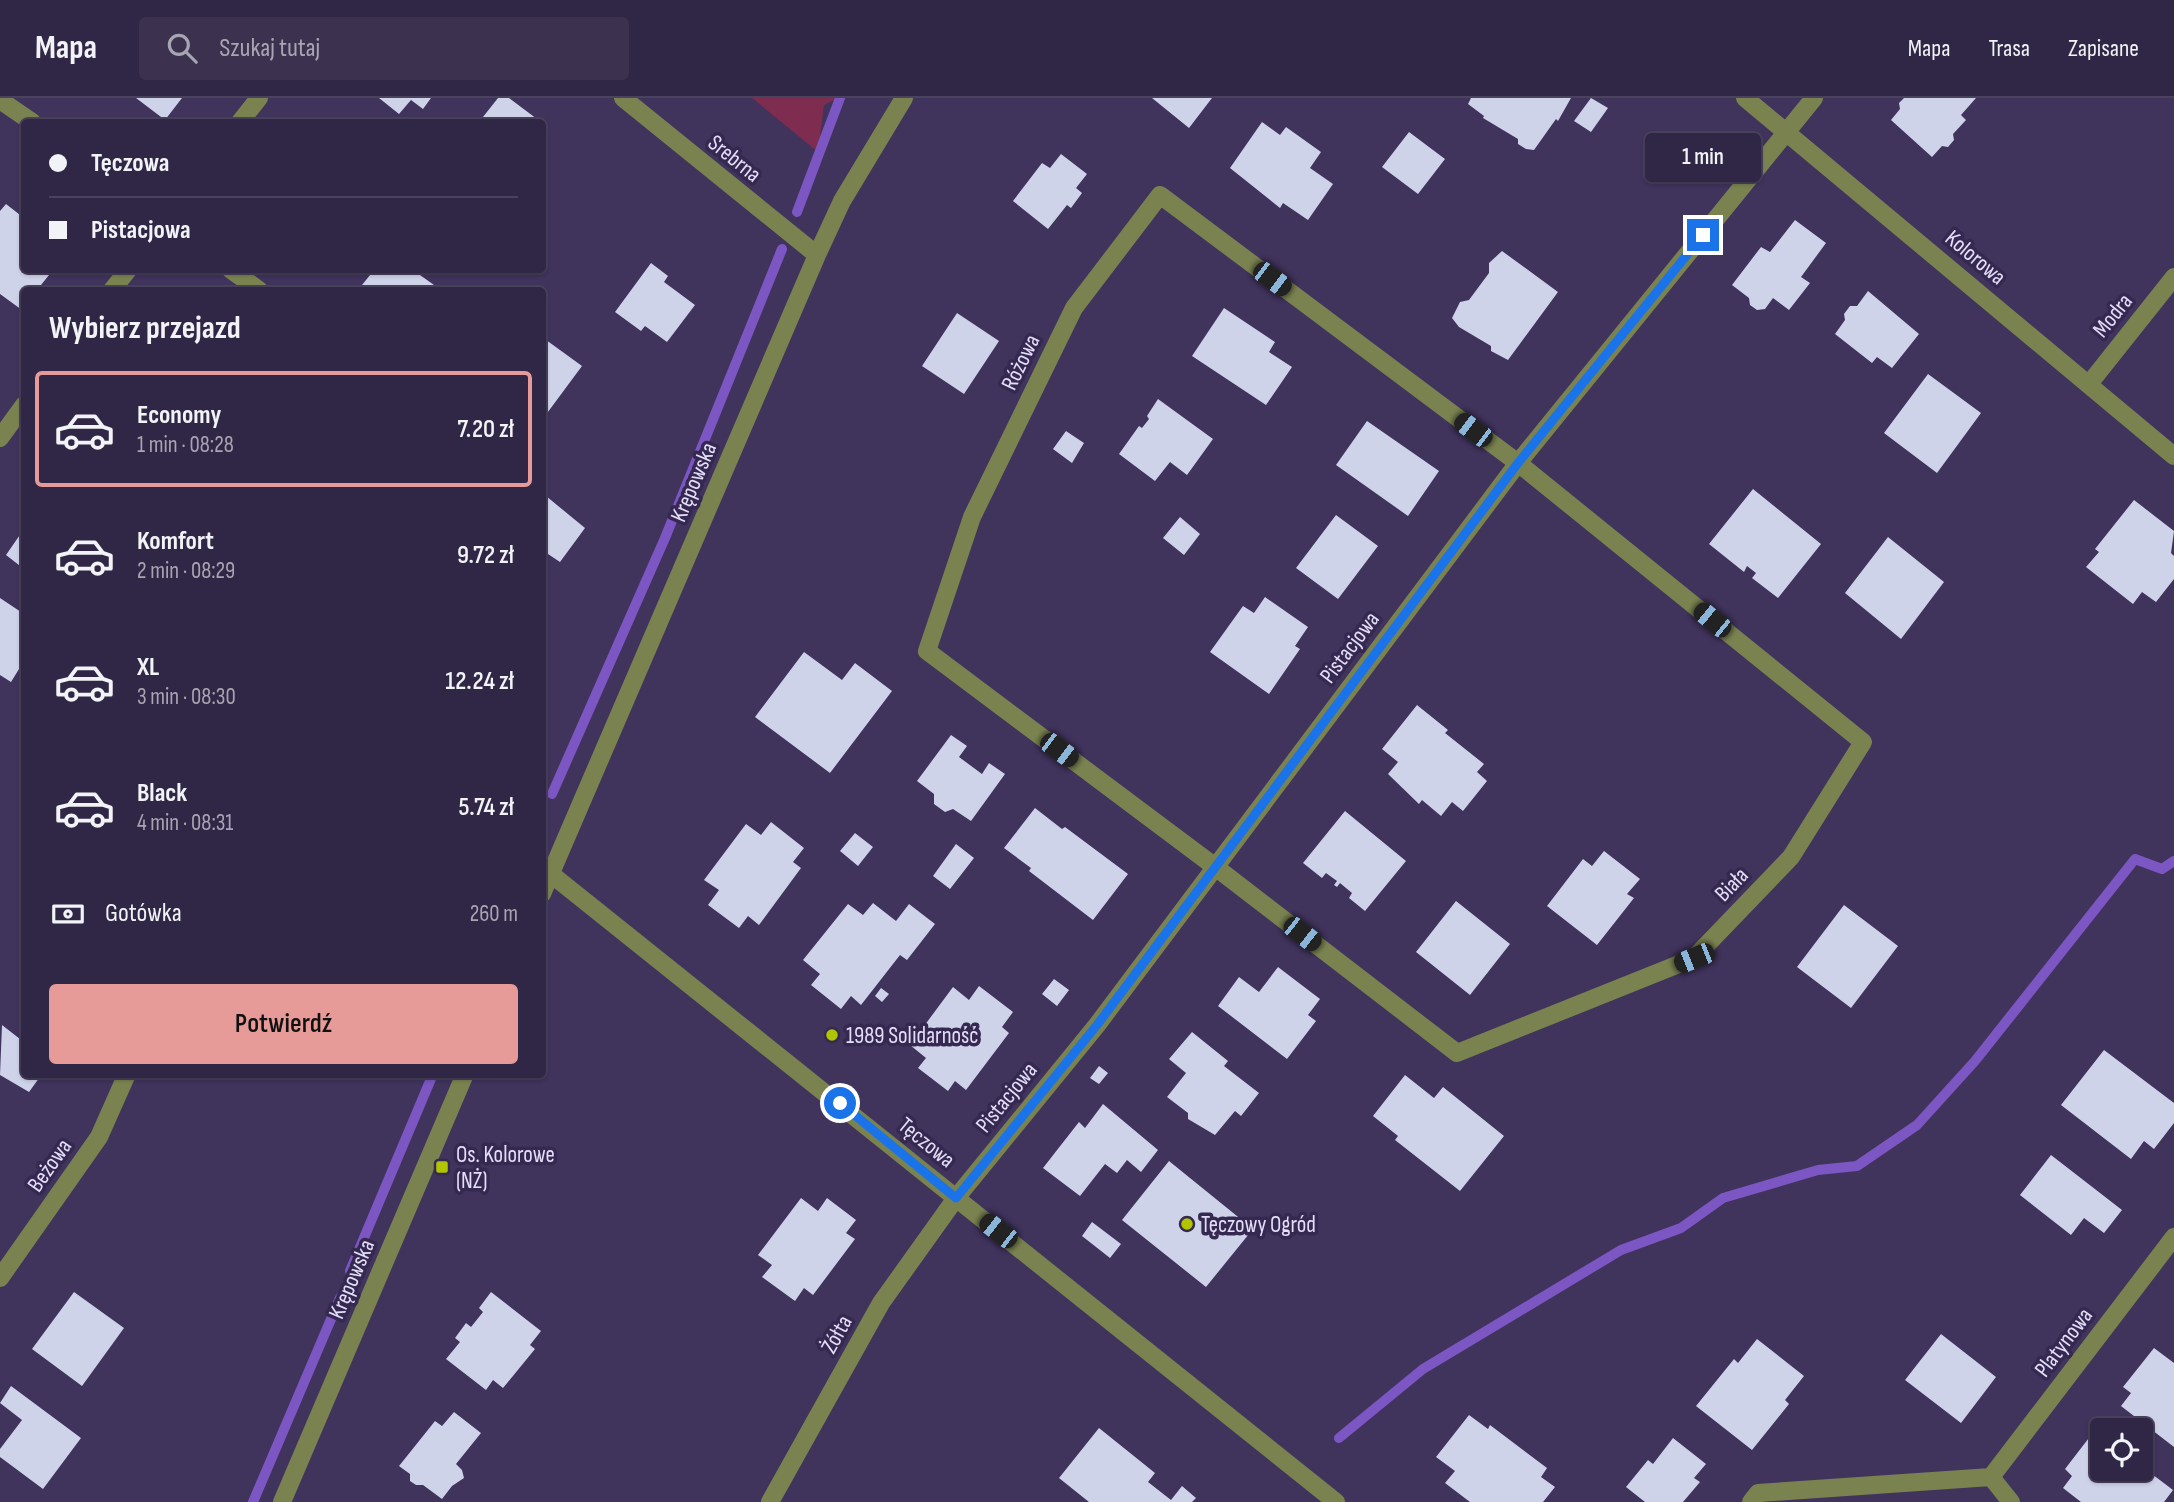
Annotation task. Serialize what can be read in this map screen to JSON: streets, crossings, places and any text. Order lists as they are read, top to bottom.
{
  "streets": {
    "street": [
      "Srebrna",
      "Kolorowa",
      "Modra",
      "Różowa",
      "Krępowska",
      "Pistacjowa",
      "Biała",
      "Tęczowa",
      "Beżowa",
      "Żółta",
      "Platynowa"
    ]
  },
  "crossings": [
    ["Srebrna", "Krępowska"],
    ["Kolorowa", "Modra"],
    ["Kolorowa", "Pistacjowa"],
    ["Różowa", "Pistacjowa"],
    ["Różowa", "Biała"],
    ["Krępowska", "Tęczowa"],
    ["Pistacjowa", "Biała"],
    ["Pistacjowa", "Tęczowa"],
    ["Pistacjowa", "Żółta"],
    ["Tęczowa", "Żółta"]
  ],
  "places": {
    "other": ["1989 Solidarność", "Tęczowy Ogród"],
    "transit": ["Os. Kolorowe (NŻ)"]
  },
  "page": {
    "header": "Mapa",
    "search": "Szukaj tutaj",
    "nav": ["Mapa", "Trasa", "Zapisane"],
    "banner": ["Tęczowa", "Pistacjowa"],
    "bubble": "1 min",
    "heading": "Wybierz przejazd",
    "list": [
      {
        "name": "Economy",
        "note": "1 min · 08:28",
        "value": "7.20 zł"
      },
      {
        "name": "Komfort",
        "note": "2 min · 08:29",
        "value": "9.72 zł"
      },
      {
        "name": "XL",
        "note": "3 min · 08:30",
        "value": "12.24 zł"
      },
      {
        "name": "Black",
        "note": "4 min · 08:31",
        "value": "5.74 zł"
      }
    ],
    "pay": ["Gotówka", "260 m"],
    "buttons": "Potwierdź"
  }
}
